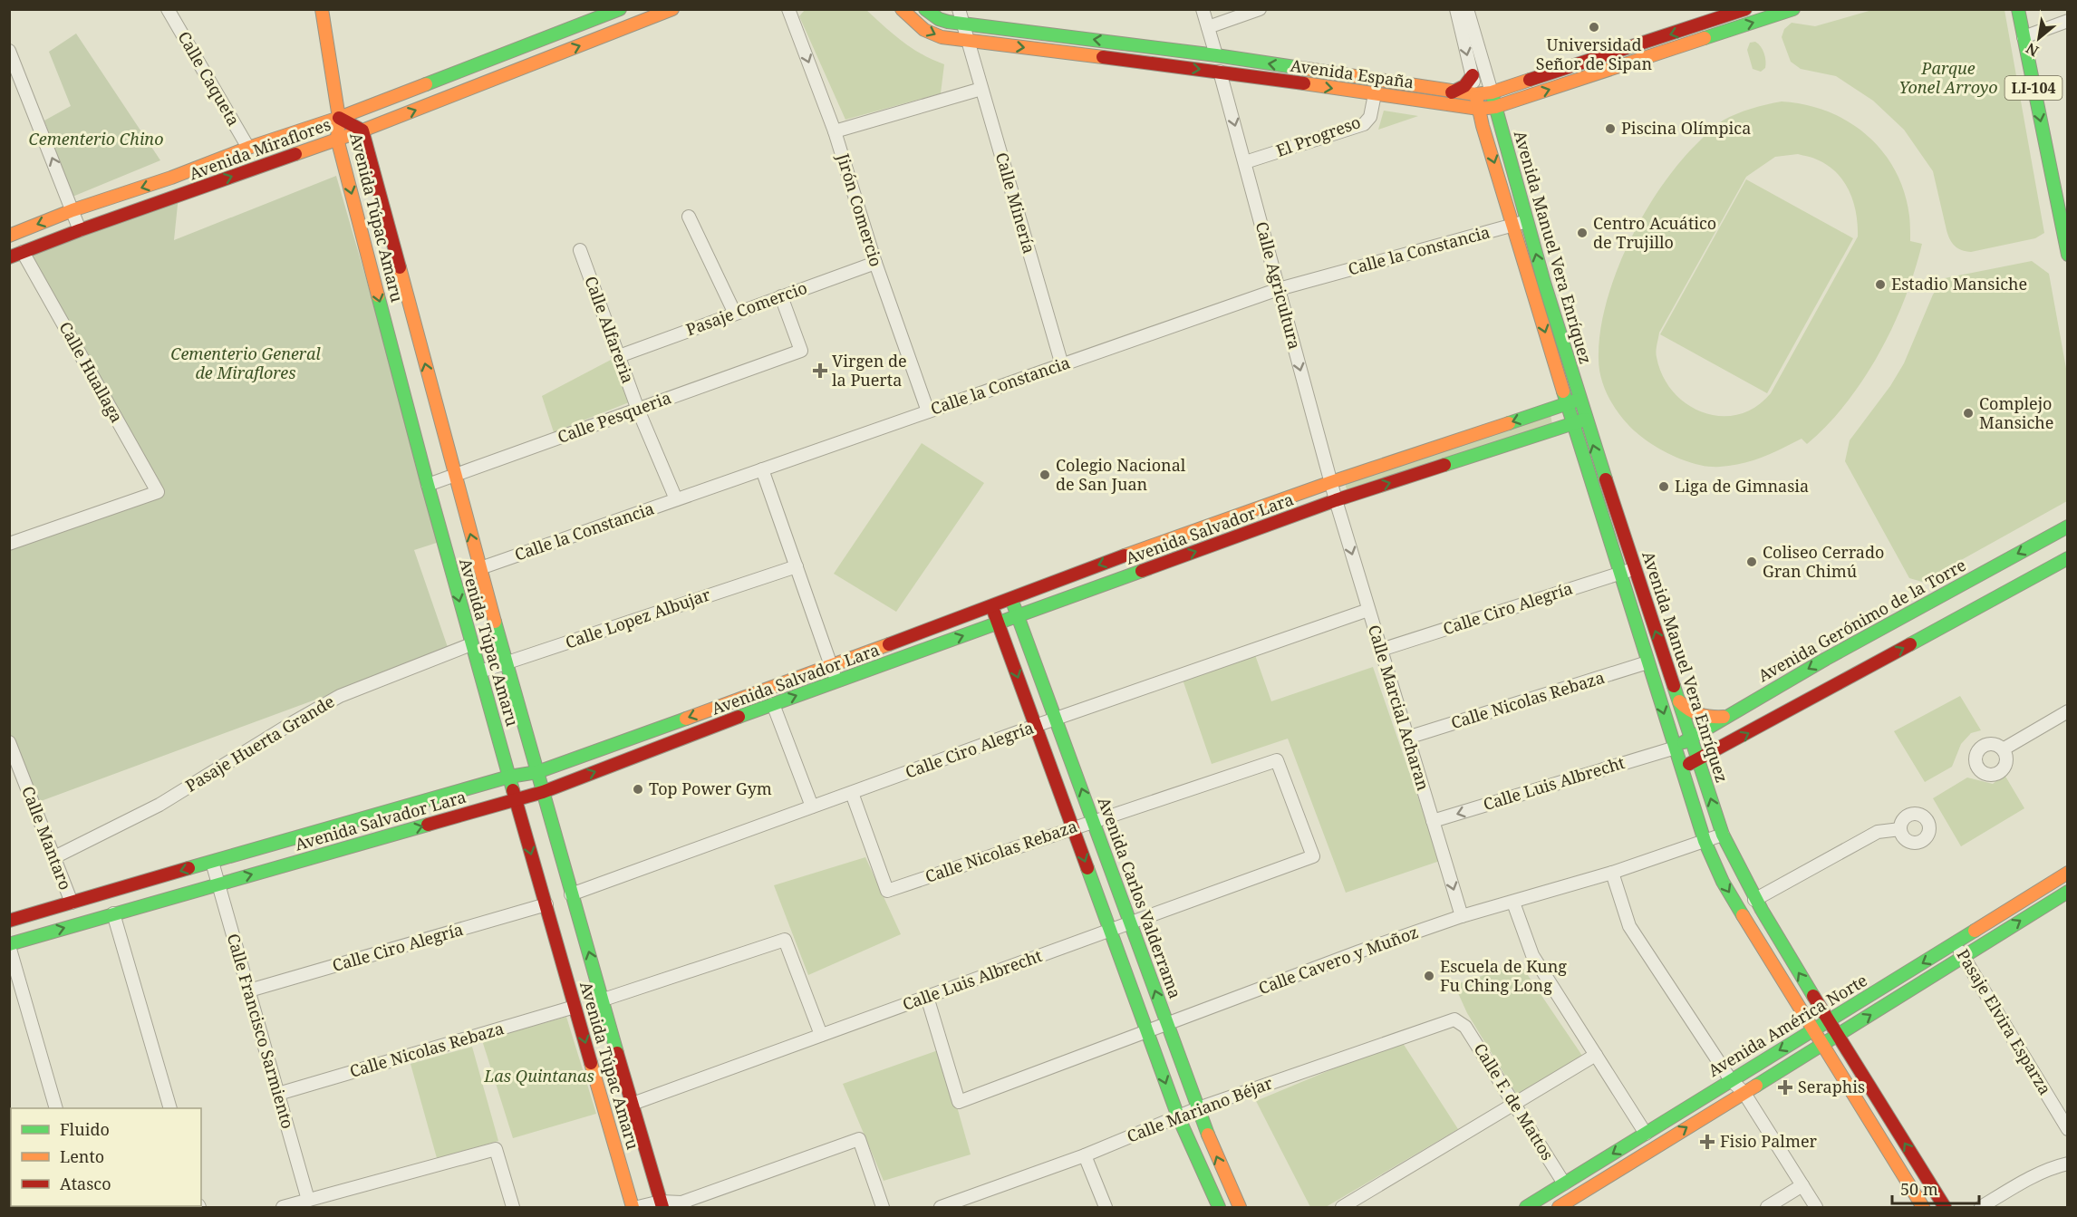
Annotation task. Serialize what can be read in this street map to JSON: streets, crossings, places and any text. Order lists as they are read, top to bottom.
{
  "streets": {
    "main road": [
      "Avenida España",
      "LI-104",
      "Avenida Miraflores",
      "Avenida Túpac Amaru",
      "Avenida Manuel Vera Enríquez",
      "Avenida Salvador Lara",
      "Avenida Gerónimo de la Torre",
      "Avenida Carlos Valderrama",
      "Avenida América Norte"
    ],
    "street": [
      "Calle Caqueta",
      "El Progreso",
      "Calle Minería",
      "Jirón Comercio",
      "Calle la Constancia",
      "Calle Agricultura",
      "Pasaje Comercio",
      "Calle Alfareria",
      "Calle Huallaga",
      "Calle Pesqueria",
      "Calle Ciro Alegría",
      "Calle Lopez Albujar",
      "Calle Nicolas Rebaza",
      "Calle Marcial Acharan",
      "Pasaje Huerta Grande",
      "Calle Luis Albrecht",
      "Calle Mantaro",
      "Calle Cavero y Muñoz",
      "Pasaje Elvira Esparza",
      "Calle Francisco Sarmiento",
      "Calle F. de Mattos",
      "Calle Mariano Béjar"
    ]
  },
  "crossings": [
    ["Avenida España", "El Progreso"],
    ["Avenida España", "Calle Minería"],
    ["Avenida España", "Avenida Manuel Vera Enríquez"],
    ["Avenida España", "Calle Agricultura"],
    ["Calle Caqueta", "Avenida Miraflores"],
    ["El Progreso", "Calle Agricultura"],
    ["Avenida Miraflores", "Avenida Túpac Amaru"],
    ["Avenida Miraflores", "Calle Huallaga"],
    ["Calle Minería", "Calle la Constancia"],
    ["Jirón Comercio", "Calle la Constancia"],
    ["Jirón Comercio", "Pasaje Comercio"],
    ["Avenida Túpac Amaru", "Calle la Constancia"],
    ["Avenida Túpac Amaru", "Calle Pesqueria"],
    ["Avenida Túpac Amaru", "Avenida Salvador Lara"],
    ["Avenida Túpac Amaru", "Calle Ciro Alegría"],
    ["Avenida Túpac Amaru", "Calle Lopez Albujar"],
    ["Avenida Túpac Amaru", "Calle Nicolas Rebaza"],
    ["Avenida Túpac Amaru", "Pasaje Huerta Grande"],
    ["Avenida Túpac Amaru", "Calle Luis Albrecht"],
    ["Avenida Manuel Vera Enríquez", "Calle la Constancia"],
    ["Avenida Manuel Vera Enríquez", "Avenida Salvador Lara"],
    ["Avenida Manuel Vera Enríquez", "Calle Ciro Alegría"],
    ["Avenida Manuel Vera Enríquez", "Avenida Gerónimo de la Torre"],
    ["Avenida Manuel Vera Enríquez", "Calle Nicolas Rebaza"],
    ["Avenida Manuel Vera Enríquez", "Calle Luis Albrecht"],
    ["Avenida Manuel Vera Enríquez", "Calle Cavero y Muñoz"],
    ["Avenida Manuel Vera Enríquez", "Avenida América Norte"],
    ["Calle la Constancia", "Calle Agricultura"],
    ["Calle la Constancia", "Calle Alfareria"],
    ["Calle Agricultura", "Avenida Salvador Lara"],
    ["Calle Agricultura", "Calle Marcial Acharan"],
    ["Pasaje Comercio", "Calle Alfareria"],
    ["Pasaje Comercio", "Calle Pesqueria"],
    ["Calle Alfareria", "Calle Pesqueria"],
    ["Avenida Salvador Lara", "Calle Marcial Acharan"],
    ["Avenida Salvador Lara", "Calle Mantaro"],
    ["Avenida Salvador Lara", "Avenida Carlos Valderrama"],
    ["Avenida Salvador Lara", "Calle Francisco Sarmiento"],
    ["Calle Ciro Alegría", "Calle Nicolas Rebaza"],
    ["Calle Ciro Alegría", "Calle Marcial Acharan"],
    ["Calle Ciro Alegría", "Avenida Carlos Valderrama"],
    ["Calle Ciro Alegría", "Calle Francisco Sarmiento"],
    ["Avenida Gerónimo de la Torre", "Calle Luis Albrecht"],
    ["Calle Nicolas Rebaza", "Calle Marcial Acharan"],
    ["Calle Nicolas Rebaza", "Calle Luis Albrecht"],
    ["Calle Nicolas Rebaza", "Avenida Carlos Valderrama"],
    ["Calle Nicolas Rebaza", "Calle Francisco Sarmiento"],
    ["Calle Marcial Acharan", "Calle Luis Albrecht"],
    ["Calle Marcial Acharan", "Calle Cavero y Muñoz"],
    ["Pasaje Huerta Grande", "Calle Mantaro"],
    ["Calle Luis Albrecht", "Avenida Carlos Valderrama"],
    ["Calle Luis Albrecht", "Calle Cavero y Muñoz"],
    ["Avenida Carlos Valderrama", "Calle Cavero y Muñoz"],
    ["Avenida Carlos Valderrama", "Calle Mariano Béjar"],
    ["Pasaje Elvira Esparza", "Avenida América Norte"],
    ["Avenida América Norte", "Calle F. de Mattos"],
    ["Calle F. de Mattos", "Calle Mariano Béjar"]
  ],
  "one_way": ["Calle Agricultura", "Calle Marcial Acharan"],
  "parks": [
    "Parque Yonel Arroyo",
    "Cementerio Chino",
    "Cementerio General de Miraflores",
    "Las Quintanas"
  ],
  "places": {
    "other": [
      "Universidad Señor de Sipan",
      "Piscina Olímpica",
      "Centro Acuático de Trujillo",
      "Estadio Mansiche",
      "Complejo Mansiche",
      "Colegio Nacional de San Juan",
      "Liga de Gimnasia",
      "Coliseo Cerrado Gran Chimú",
      "Top Power Gym",
      "Escuela de Kung Fu Ching Long"
    ],
    "health": ["Virgen de la Puerta", "Seraphis", "Fisio Palmer"]
  },
  "legend": ["Fluido", "Lento", "Atasco"],
  "scale_bar": "50 m",
  "north": "bottom left"
}
